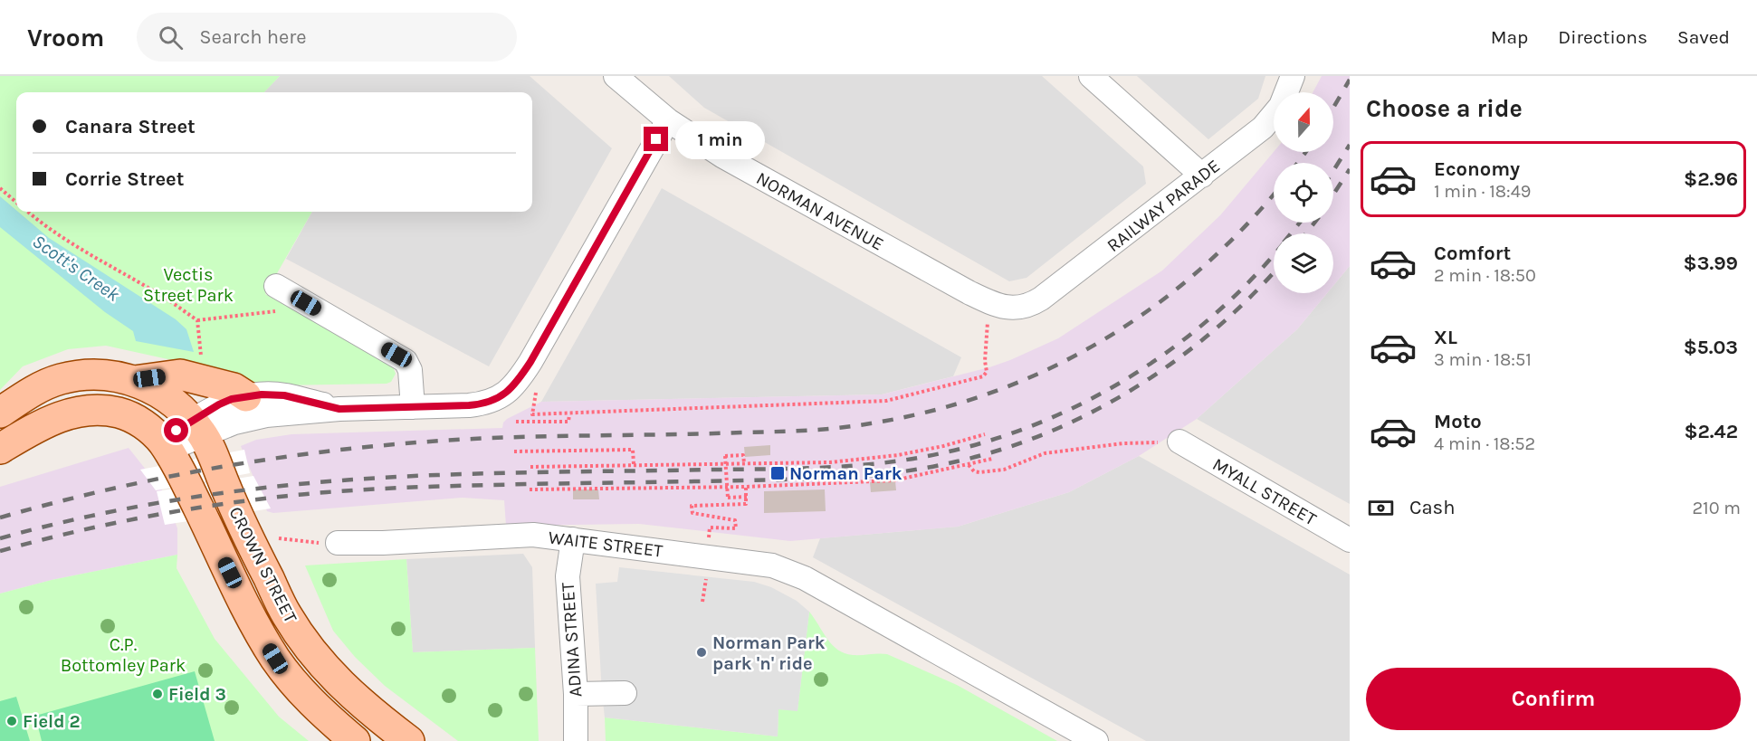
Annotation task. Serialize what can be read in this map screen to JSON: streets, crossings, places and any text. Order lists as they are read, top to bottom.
{
  "streets": {
    "main road": ["CROWN STREET"],
    "street": [
      "RAILWAY PARADE",
      "NORMAN AVENUE",
      "MYALL STREET",
      "WAITE STREET",
      "ADINA STREET"
    ]
  },
  "crossings": [
    ["RAILWAY PARADE", "NORMAN AVENUE"],
    ["WAITE STREET", "ADINA STREET"]
  ],
  "water": ["Scott's Creek"],
  "parks": ["Vectis Street Park", "C.P. Bottomley Park"],
  "places": {
    "transit": ["Norman Park"],
    "other": ["Norman Park park 'n' ride", "Field 3", "Field 2"]
  },
  "north": "top",
  "page": {
    "header": "Vroom",
    "search": "Search here",
    "nav": ["Map", "Directions", "Saved"],
    "heading": "Choose a ride",
    "banner": ["Canara Street", "Corrie Street"],
    "bubble": "1 min",
    "list": [
      {
        "name": "Economy",
        "note": "1 min · 18:49",
        "value": "$2.96"
      },
      {
        "name": "Comfort",
        "note": "2 min · 18:50",
        "value": "$3.99"
      },
      {
        "name": "XL",
        "note": "3 min · 18:51",
        "value": "$5.03"
      },
      {
        "name": "Moto",
        "note": "4 min · 18:52",
        "value": "$2.42"
      }
    ],
    "pay": ["Cash", "210 m"],
    "buttons": "Confirm"
  }
}
